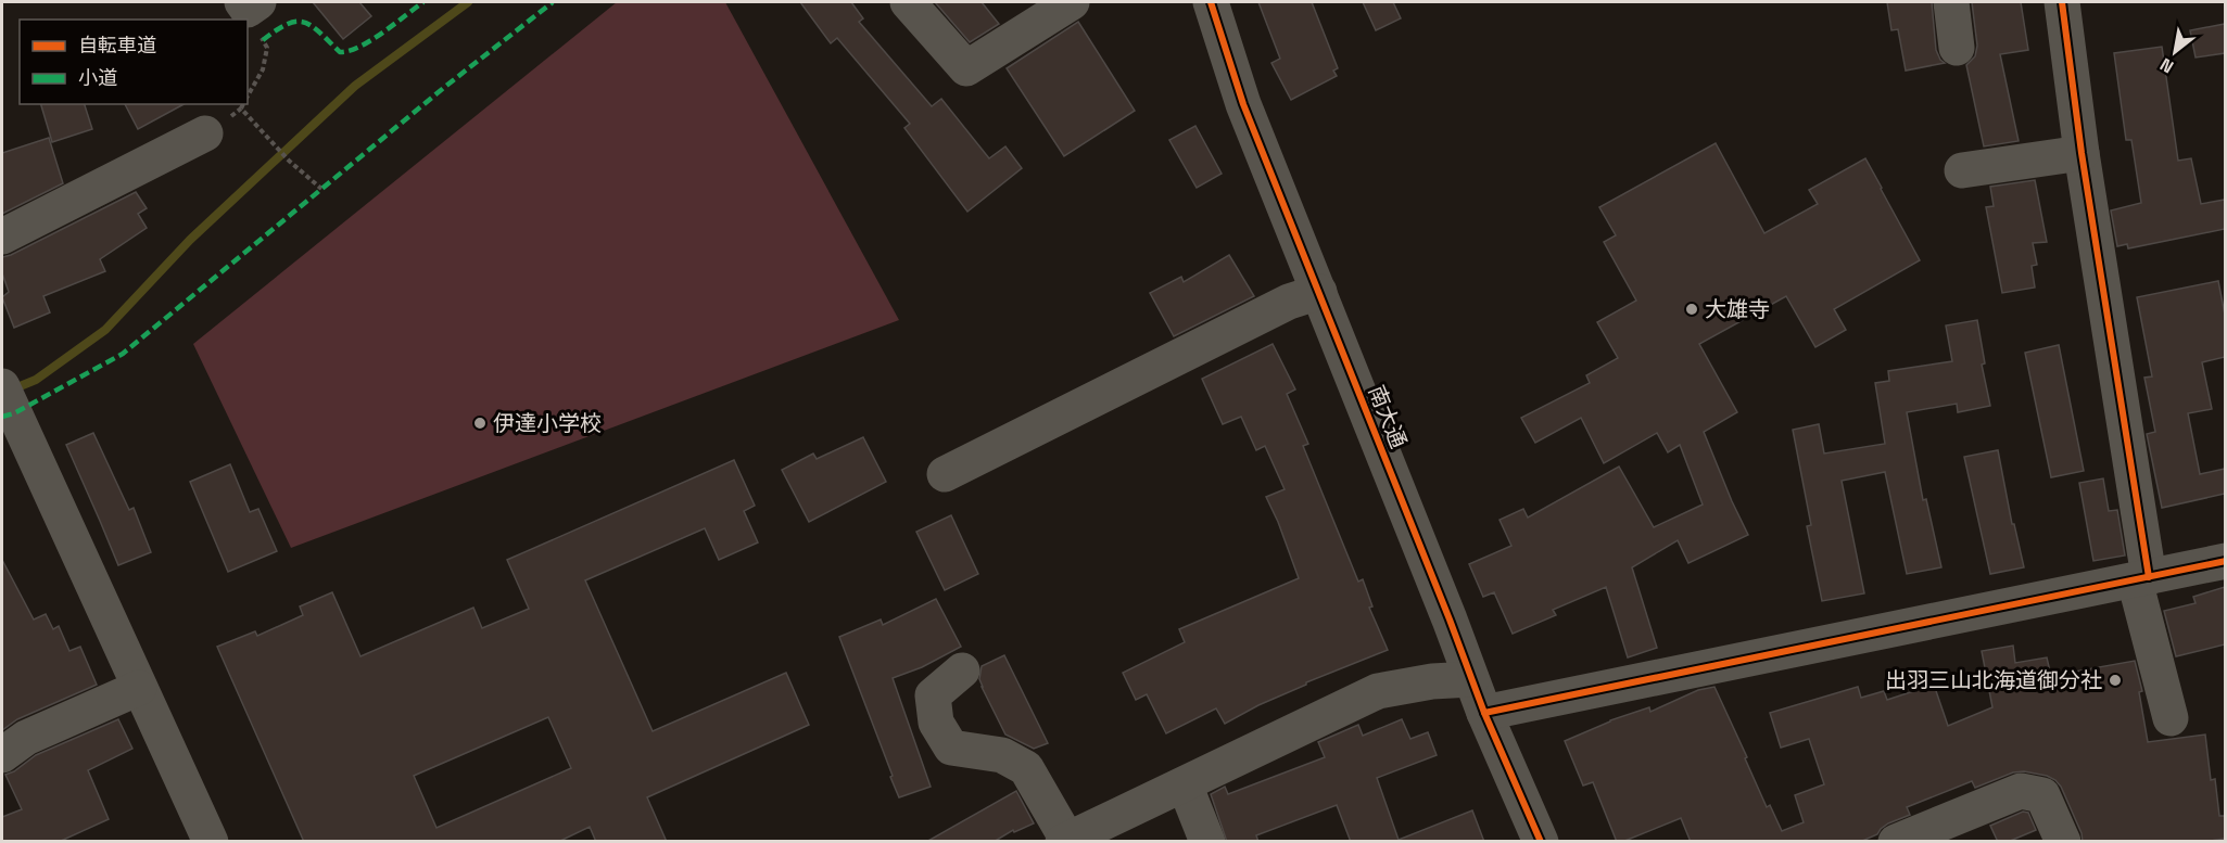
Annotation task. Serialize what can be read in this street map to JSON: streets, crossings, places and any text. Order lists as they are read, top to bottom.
{
  "streets": {
    "street": ["南大通"]
  },
  "places": ["大雄寺", "伊達小学校", "出羽三山北海道御分社"],
  "legend": ["自転車道", "小道"],
  "north": "bottom left"
}
